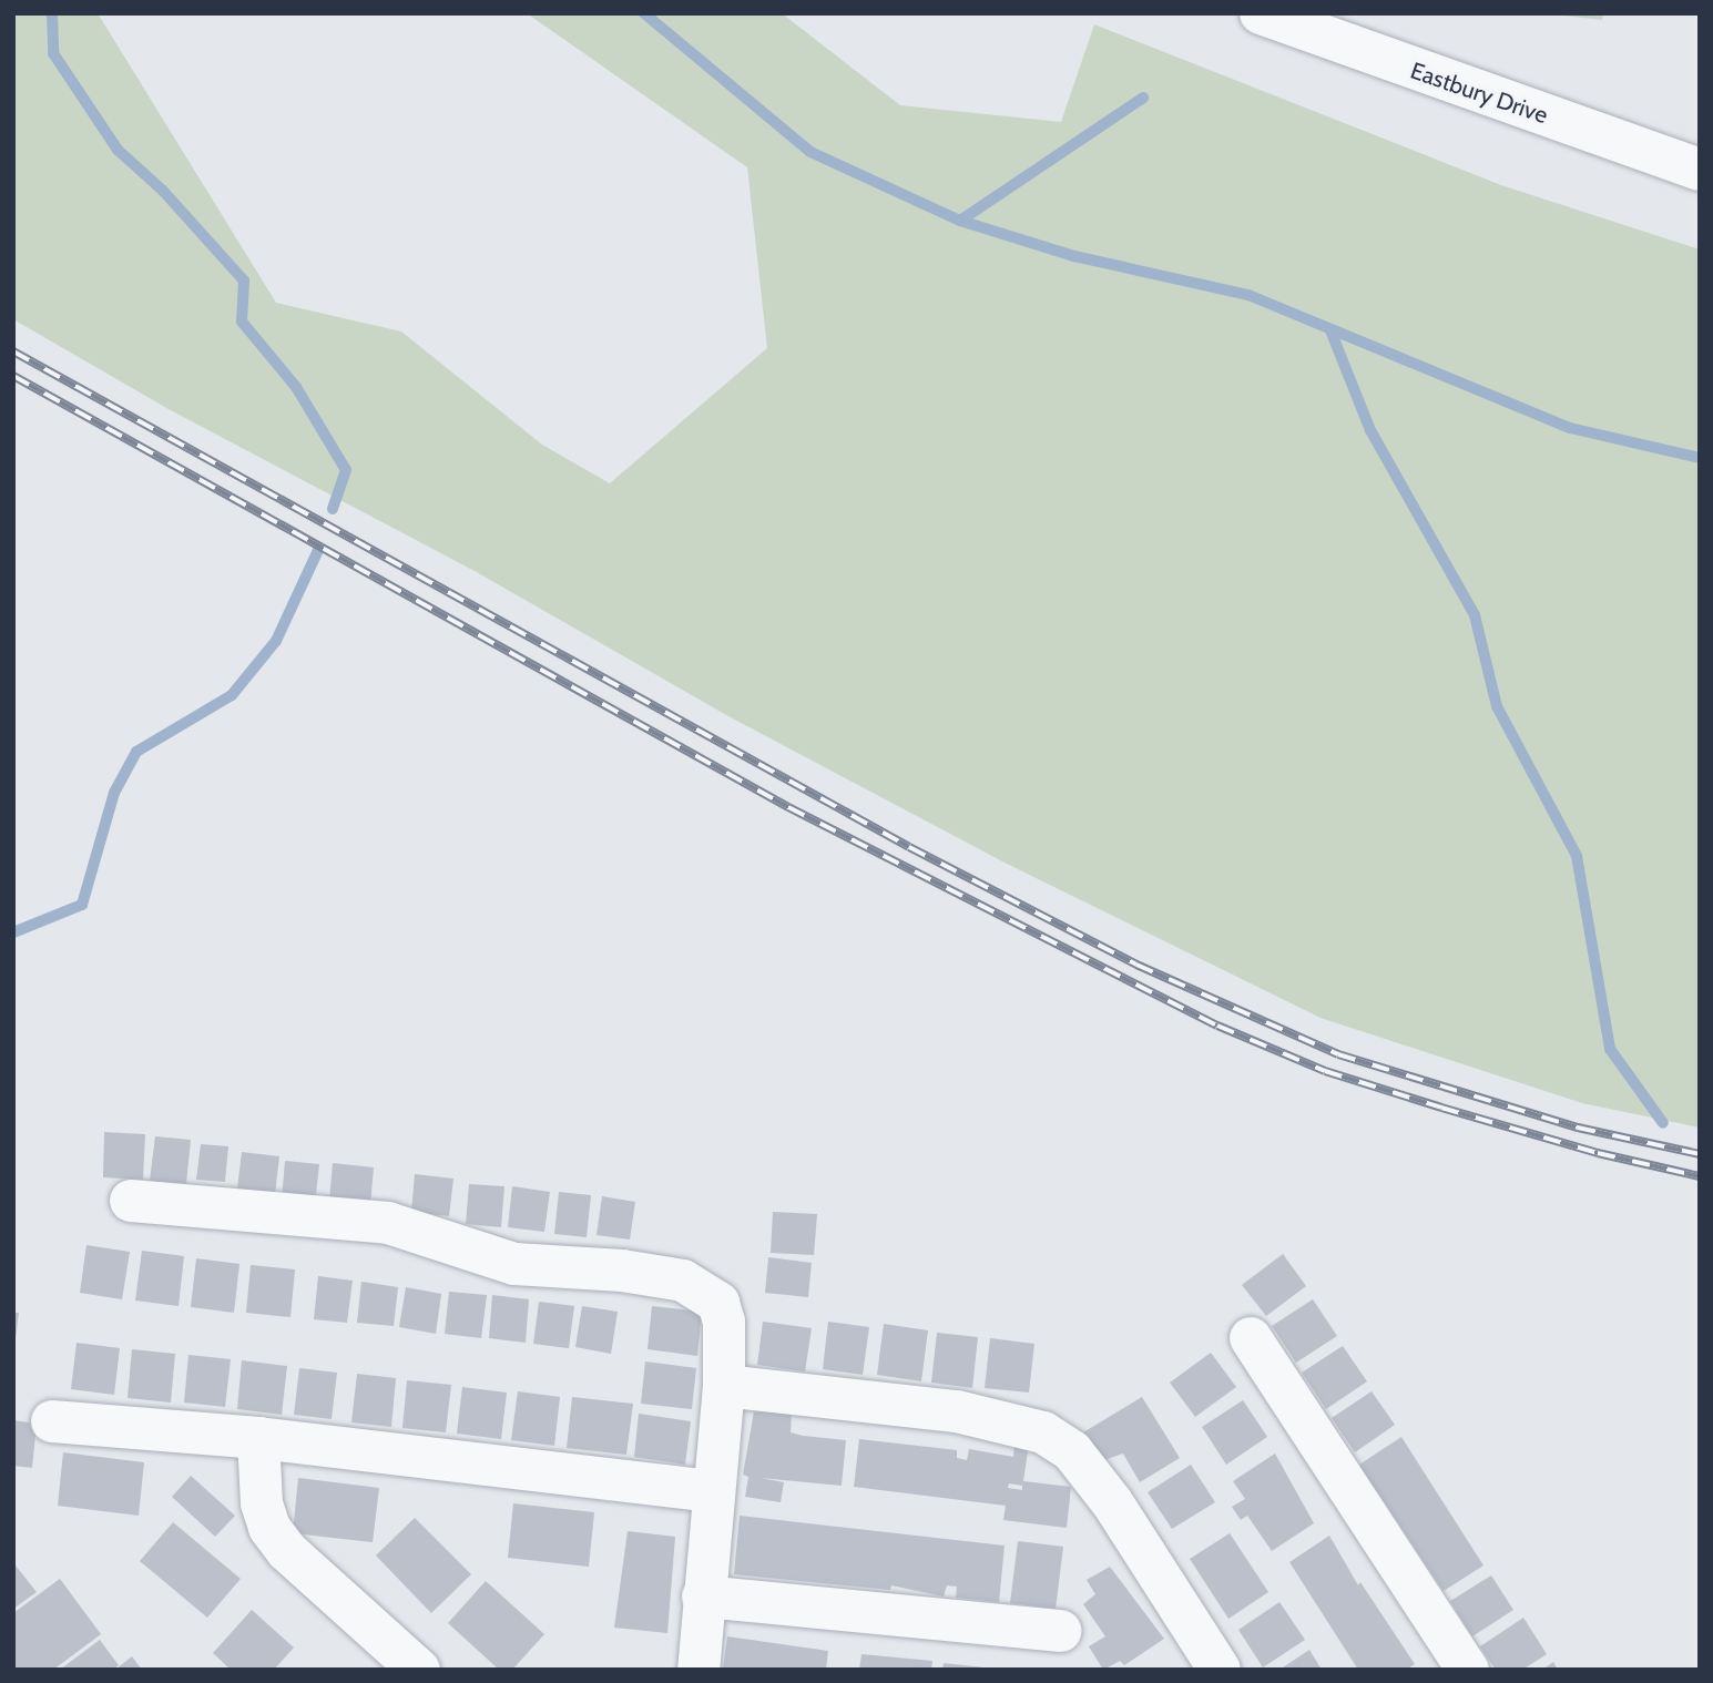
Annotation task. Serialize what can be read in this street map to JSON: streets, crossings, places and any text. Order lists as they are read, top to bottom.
{
  "streets": {
    "street": ["Eastbury Drive"]
  }
}
